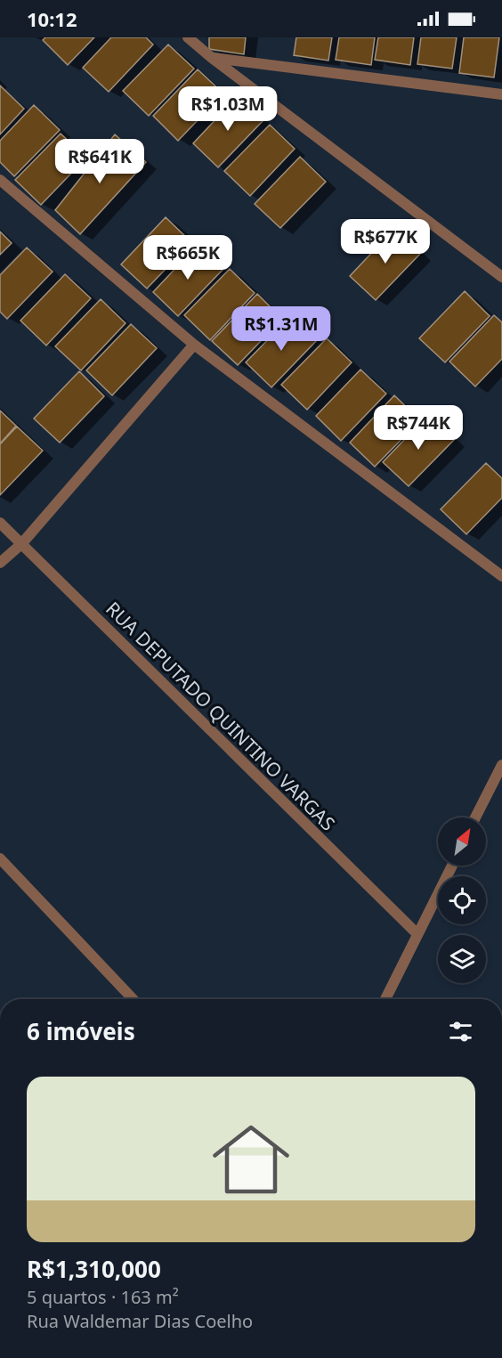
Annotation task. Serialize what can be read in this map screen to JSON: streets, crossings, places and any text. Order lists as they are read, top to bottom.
{
  "streets": {
    "street": ["RUA DEPUTADO QUINTINO VARGAS"]
  },
  "north": "top right",
  "page": {
    "status": "10:12",
    "price": [
      "R$1.03M",
      "R$641K",
      "R$677K",
      "R$665K",
      "R$1.31M",
      "R$744K"
    ],
    "heading": "6 imóveis",
    "list": [
      {
        "name": "R$1,310,000",
        "note": "5 quartos · 163 m² · Rua Waldemar Dias Coelho"
      }
    ]
  }
}
